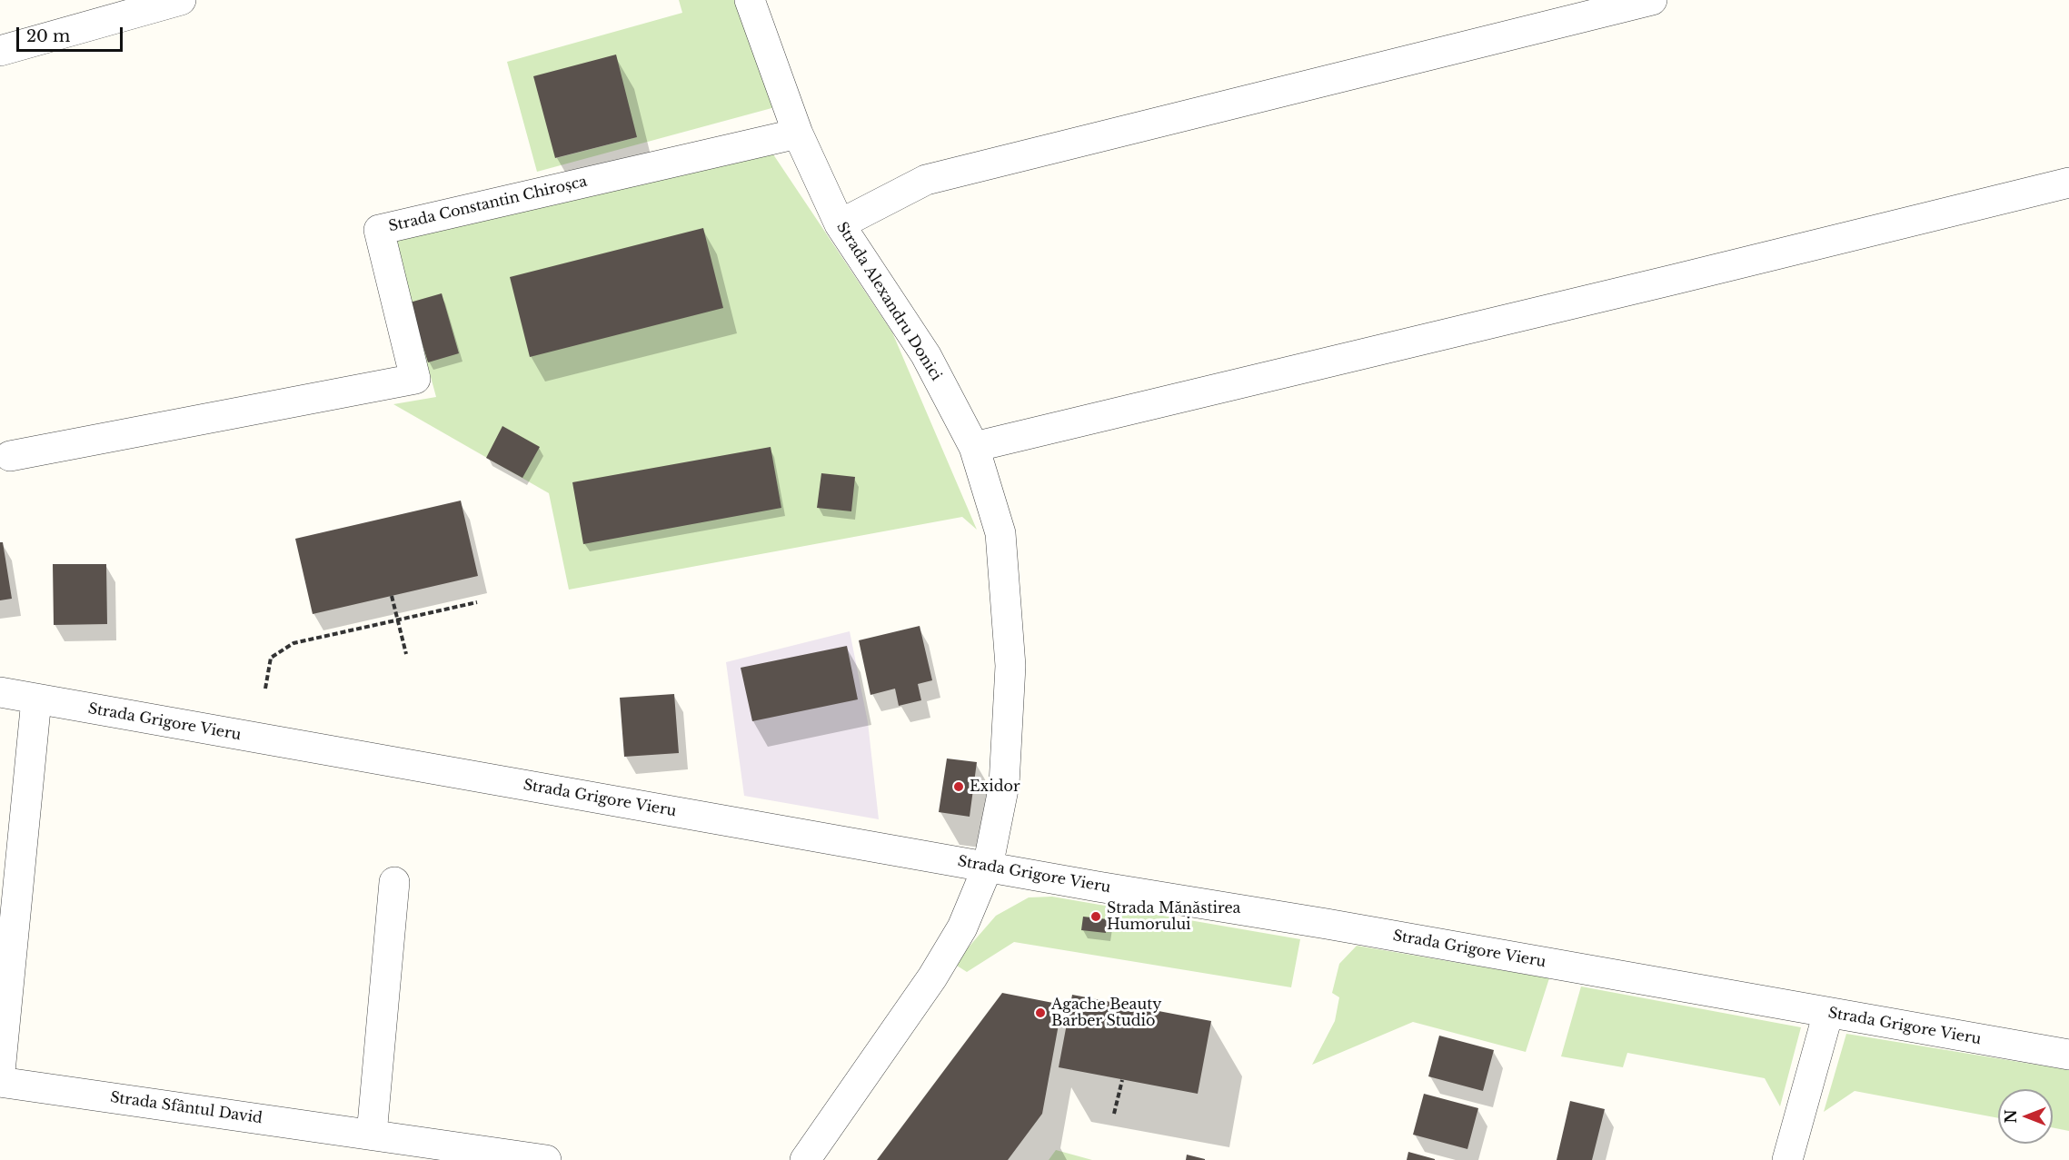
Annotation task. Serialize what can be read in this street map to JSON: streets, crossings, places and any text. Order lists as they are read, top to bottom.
{
  "streets": {
    "street": [
      "Strada Constantin Chiroșca",
      "Strada Alexandru Donici",
      "Strada Grigore Vieru",
      "Strada Sfântul David"
    ]
  },
  "crossings": [
    ["Strada Constantin Chiroșca", "Strada Alexandru Donici"],
    ["Strada Alexandru Donici", "Strada Grigore Vieru"]
  ],
  "places": ["Exidor", "Strada Mănăstirea Humorului", "Agache Beauty Barber Studio"],
  "scale_bar": "20 m",
  "north": "left"
}
